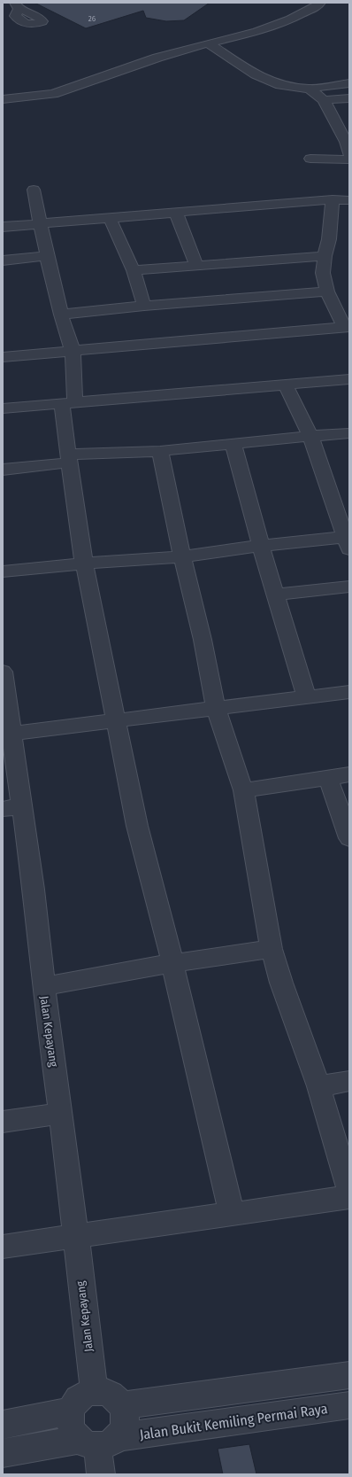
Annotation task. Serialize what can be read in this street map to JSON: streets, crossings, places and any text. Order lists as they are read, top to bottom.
{
  "streets": {
    "street": ["Jalan Kepayang", "Jalan Bukit Kemiling Permai Raya"]
  },
  "crossings": [
    ["Jalan Kepayang", "Jalan Bukit Kemiling Permai Raya"]
  ],
  "house_numbers": ["26"]
}
